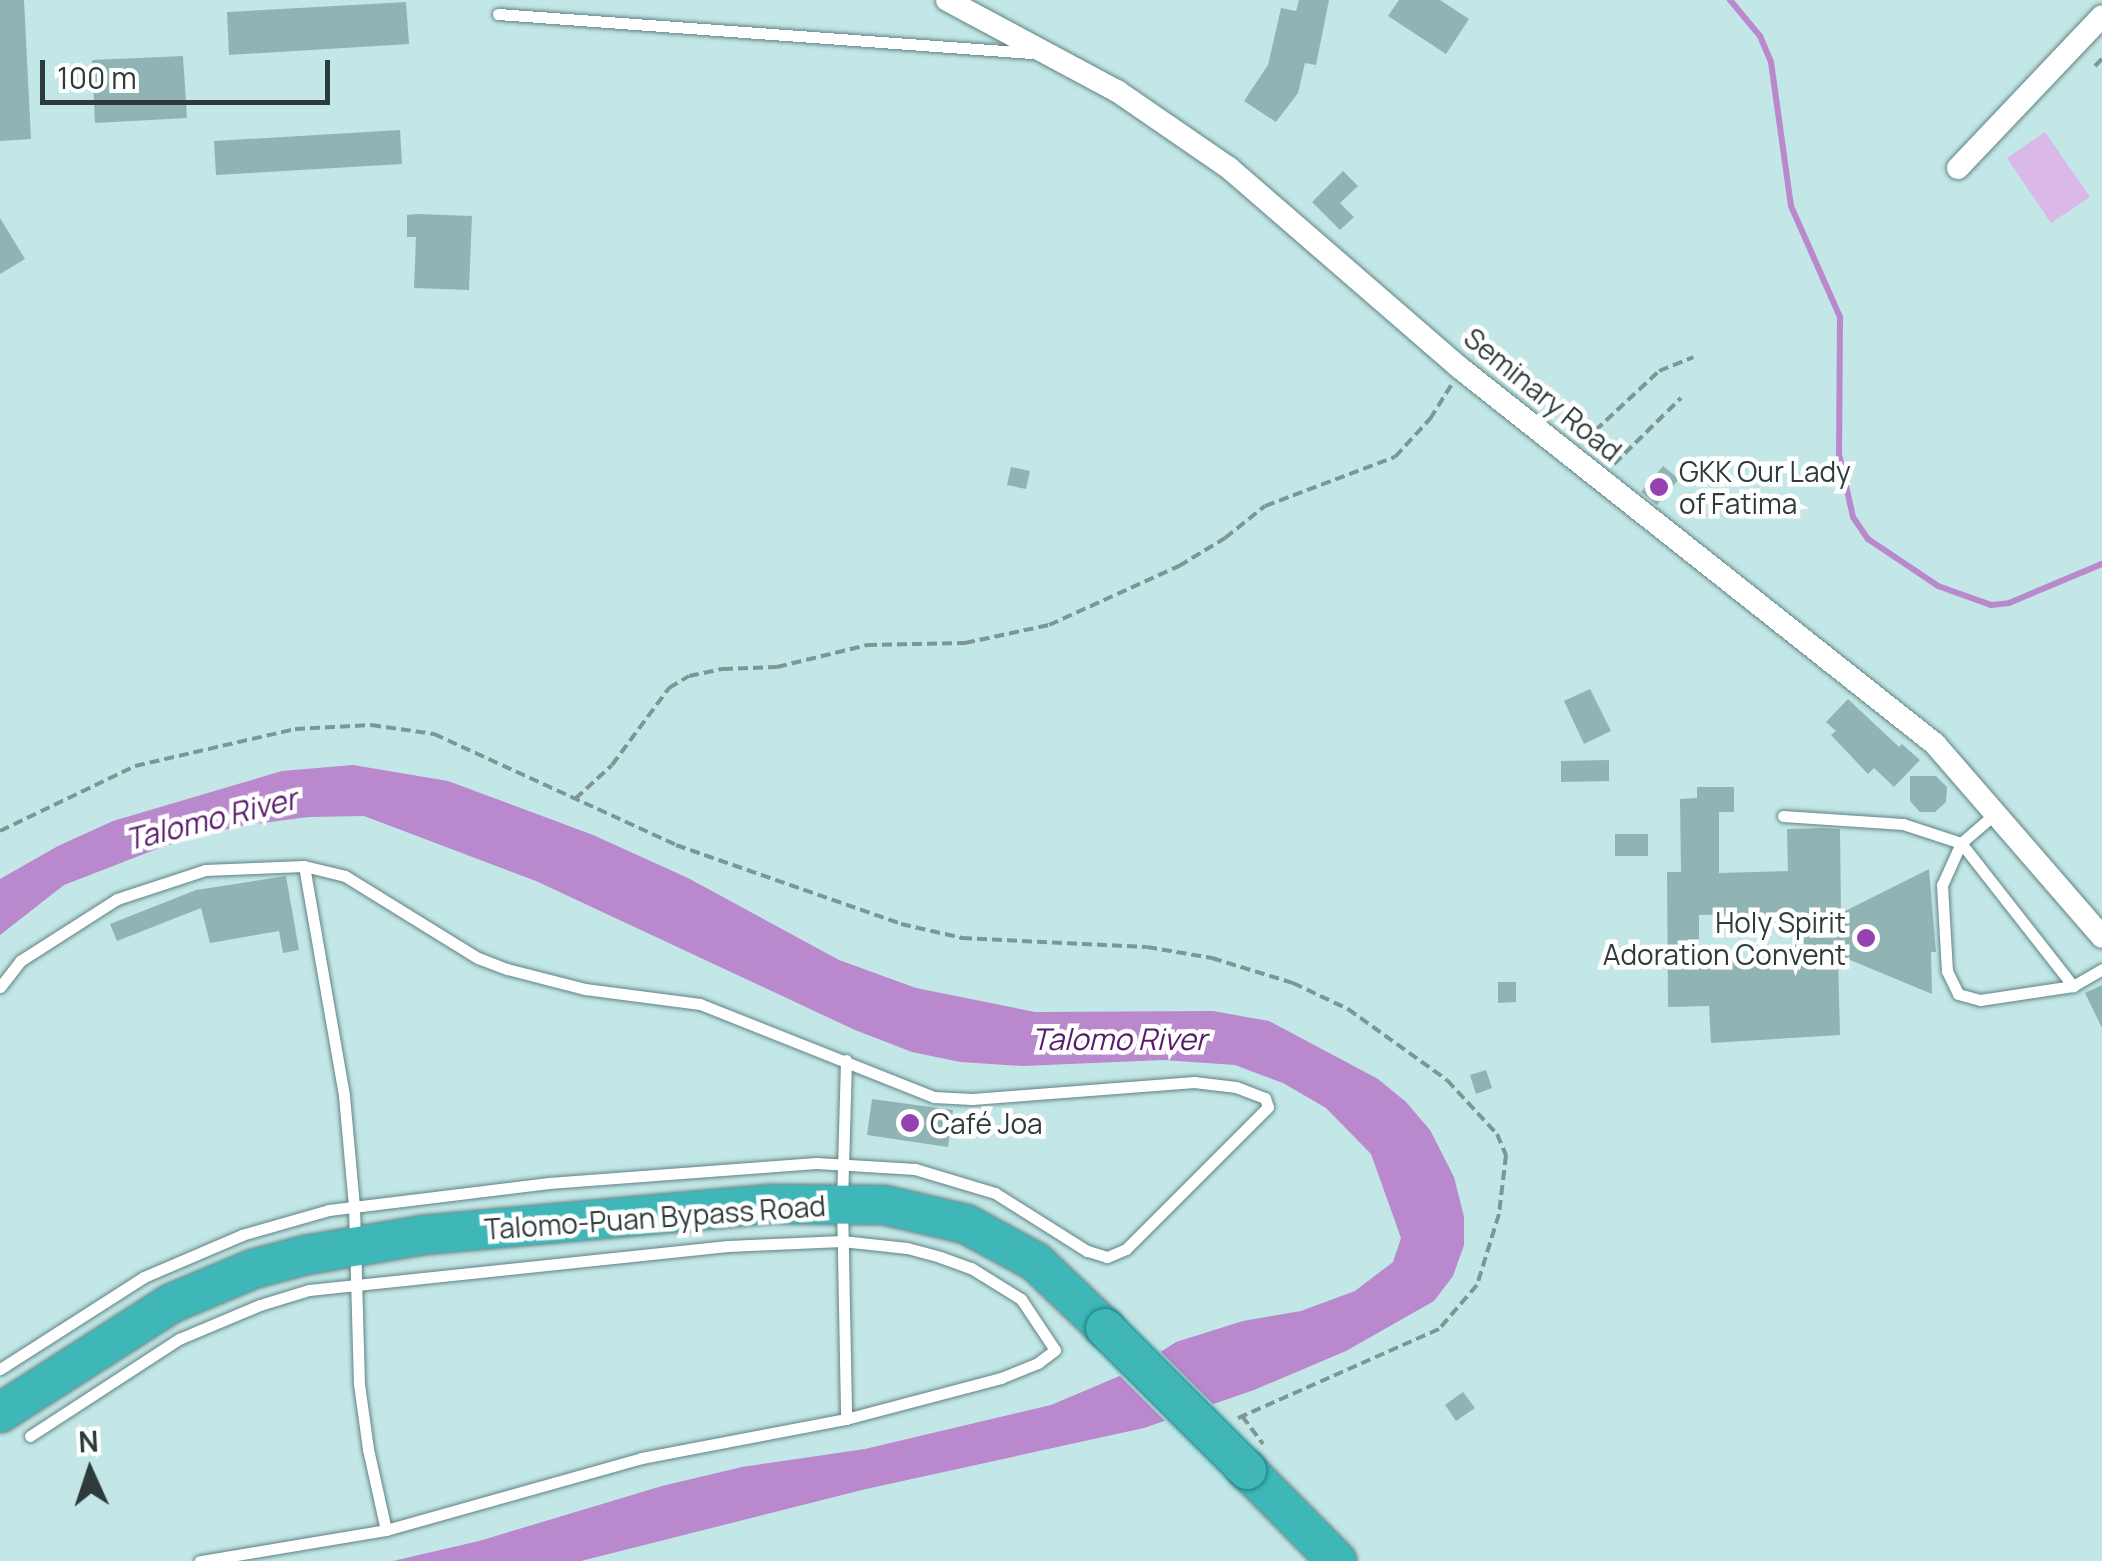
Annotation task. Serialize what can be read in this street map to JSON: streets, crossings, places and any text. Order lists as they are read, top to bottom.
{
  "streets": {
    "highway": ["Talomo-Puan Bypass Road"],
    "street": ["Seminary Road"]
  },
  "water": ["Talomo River"],
  "places": ["GKK Our Lady of Fatima", "Holy Spirit Adoration Convent", "Café Joa"],
  "scale_bar": "100 m",
  "north": "top"
}
